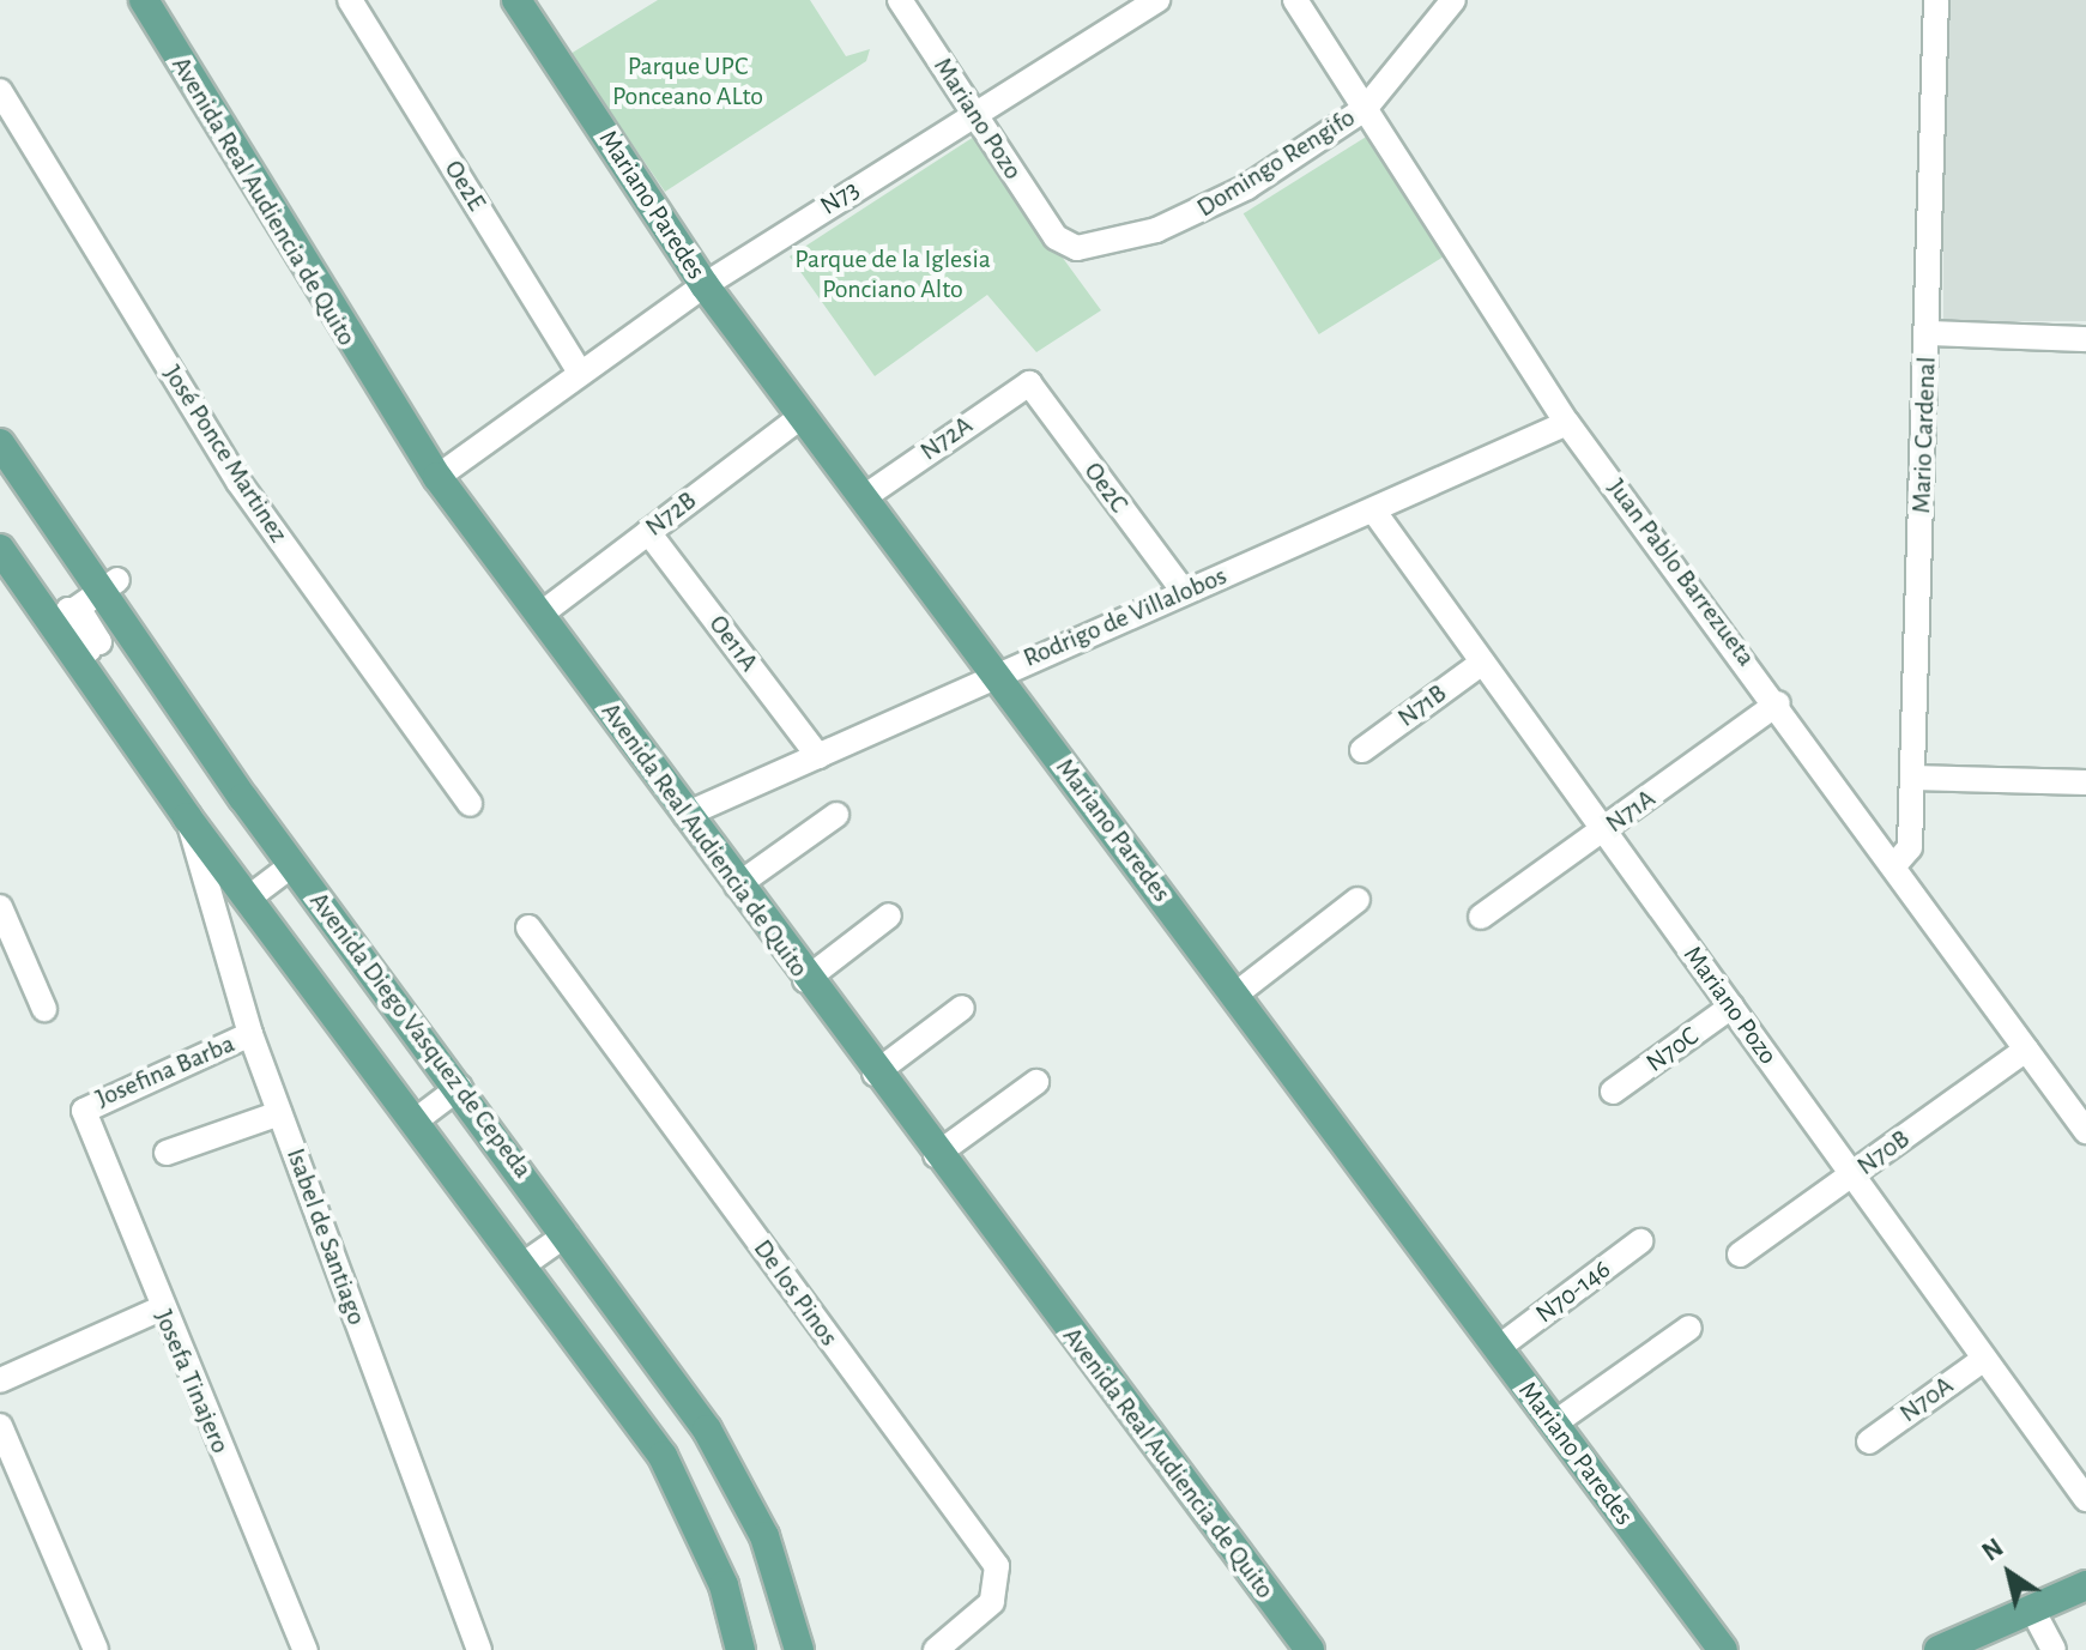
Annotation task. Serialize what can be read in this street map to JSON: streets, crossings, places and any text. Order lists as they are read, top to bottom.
{
  "streets": {
    "main road": ["Avenida Real Audiencia de Quito", "Mariano Paredes", "Avenida Diego Vasquez de Cepeda"],
    "street": [
      "Mariano Pozo",
      "Domingo Rengifo",
      "Oe2E",
      "N73",
      "Mario Cardenal",
      "N72A",
      "José Ponce Martinez",
      "Oe2C",
      "N72B",
      "Juan Pablo Barrezueta",
      "Rodrigo de Villalobos",
      "Oe11A",
      "N71B",
      "N71A",
      "N70C",
      "Josefina Barba",
      "N70B",
      "Isabel de Santiago",
      "N70-146",
      "De los Pinos",
      "Josefa Tinajero",
      "N70A"
    ]
  },
  "crossings": [
    ["Mariano Pozo", "Domingo Rengifo"],
    ["Mariano Pozo", "N73"],
    ["Mariano Pozo", "Rodrigo de Villalobos"],
    ["Mariano Pozo", "N71B"],
    ["Mariano Pozo", "N71A"],
    ["Mariano Pozo", "N70C"],
    ["Mariano Pozo", "N70B"],
    ["Mariano Pozo", "N70A"],
    ["Domingo Rengifo", "Juan Pablo Barrezueta"],
    ["Oe2E", "N73"],
    ["N73", "Avenida Real Audiencia de Quito"],
    ["N73", "Mariano Paredes"],
    ["Avenida Real Audiencia de Quito", "N72B"],
    ["Avenida Real Audiencia de Quito", "Rodrigo de Villalobos"],
    ["Mariano Paredes", "N72A"],
    ["Mariano Paredes", "N72B"],
    ["Mariano Paredes", "Rodrigo de Villalobos"],
    ["Mariano Paredes", "N70-146"],
    ["Mario Cardenal", "Juan Pablo Barrezueta"],
    ["N72A", "Oe2C"],
    ["Oe2C", "Rodrigo de Villalobos"],
    ["N72B", "Oe11A"],
    ["Juan Pablo Barrezueta", "Rodrigo de Villalobos"],
    ["Juan Pablo Barrezueta", "N71A"],
    ["Juan Pablo Barrezueta", "N70B"],
    ["Rodrigo de Villalobos", "Oe11A"],
    ["Avenida Diego Vasquez de Cepeda", "Isabel de Santiago"],
    ["Josefina Barba", "Isabel de Santiago"],
    ["Josefina Barba", "Josefa Tinajero"]
  ],
  "parks": ["Parque UPC Ponceano ALto", "Parque de la Iglesia Ponciano Alto"],
  "north": "top left"
}
